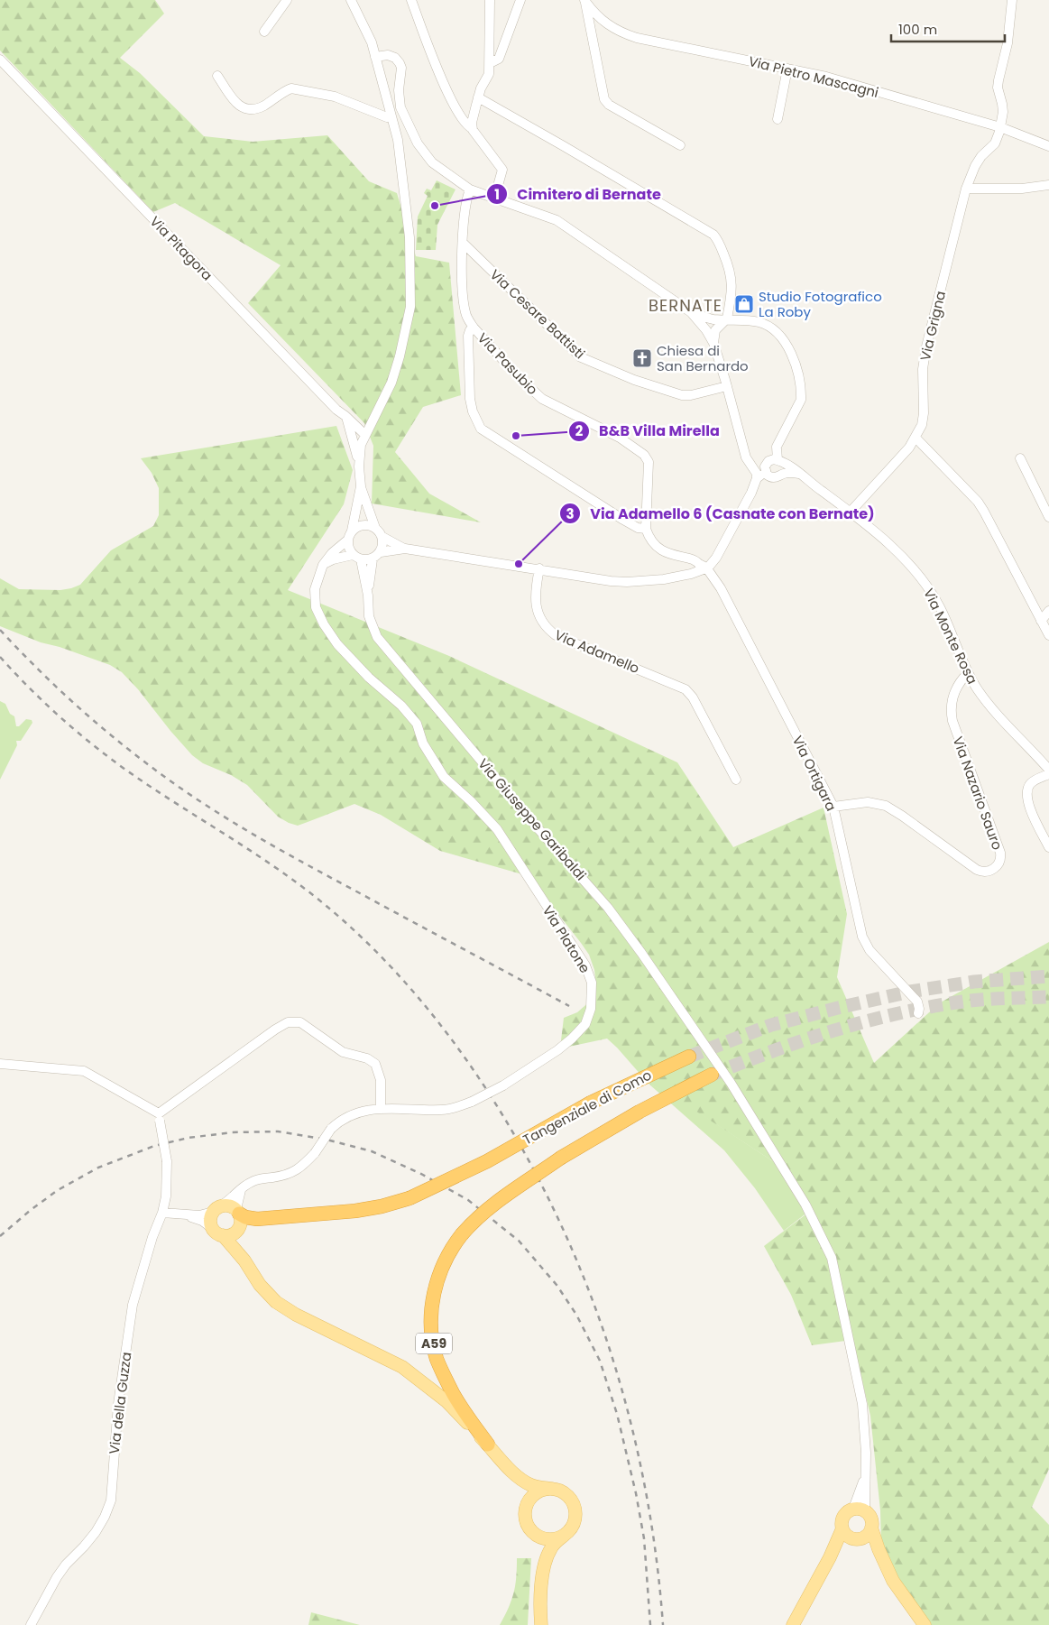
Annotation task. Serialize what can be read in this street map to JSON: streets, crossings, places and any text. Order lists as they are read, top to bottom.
{
  "streets": {
    "highway": ["Tangenziale di Como", "A59"],
    "street": [
      "Via Pietro Mascagni",
      "Via Pitagora",
      "Via Cesare Battisti",
      "Via Grigna",
      "Via Pasubio",
      "Via Monte Rosa",
      "Via Adamello",
      "Via Ortigara",
      "Via Nazario Sauro",
      "Via Giuseppe Garibaldi",
      "Via Platone",
      "Via della Guzza"
    ]
  },
  "crossings": [
    ["Via Pietro Mascagni", "Via Grigna"],
    ["Via Cesare Battisti", "Via Pasubio"],
    ["Via Grigna", "Via Monte Rosa"],
    ["Via Monte Rosa", "Via Nazario Sauro"],
    ["Via Ortigara", "Via Nazario Sauro"],
    ["Via Platone", "Tangenziale di Como"]
  ],
  "districts": ["BERNATE"],
  "places": {
    "other": ["Cimitero di Bernate", "B&B Villa Mirella", "Via Adamello 6 (Casnate con Bernate)"],
    "shop": ["Studio Fotografico La Roby"],
    "church": ["Chiesa di San Bernardo"]
  },
  "scale_bar": "100 m"
}
